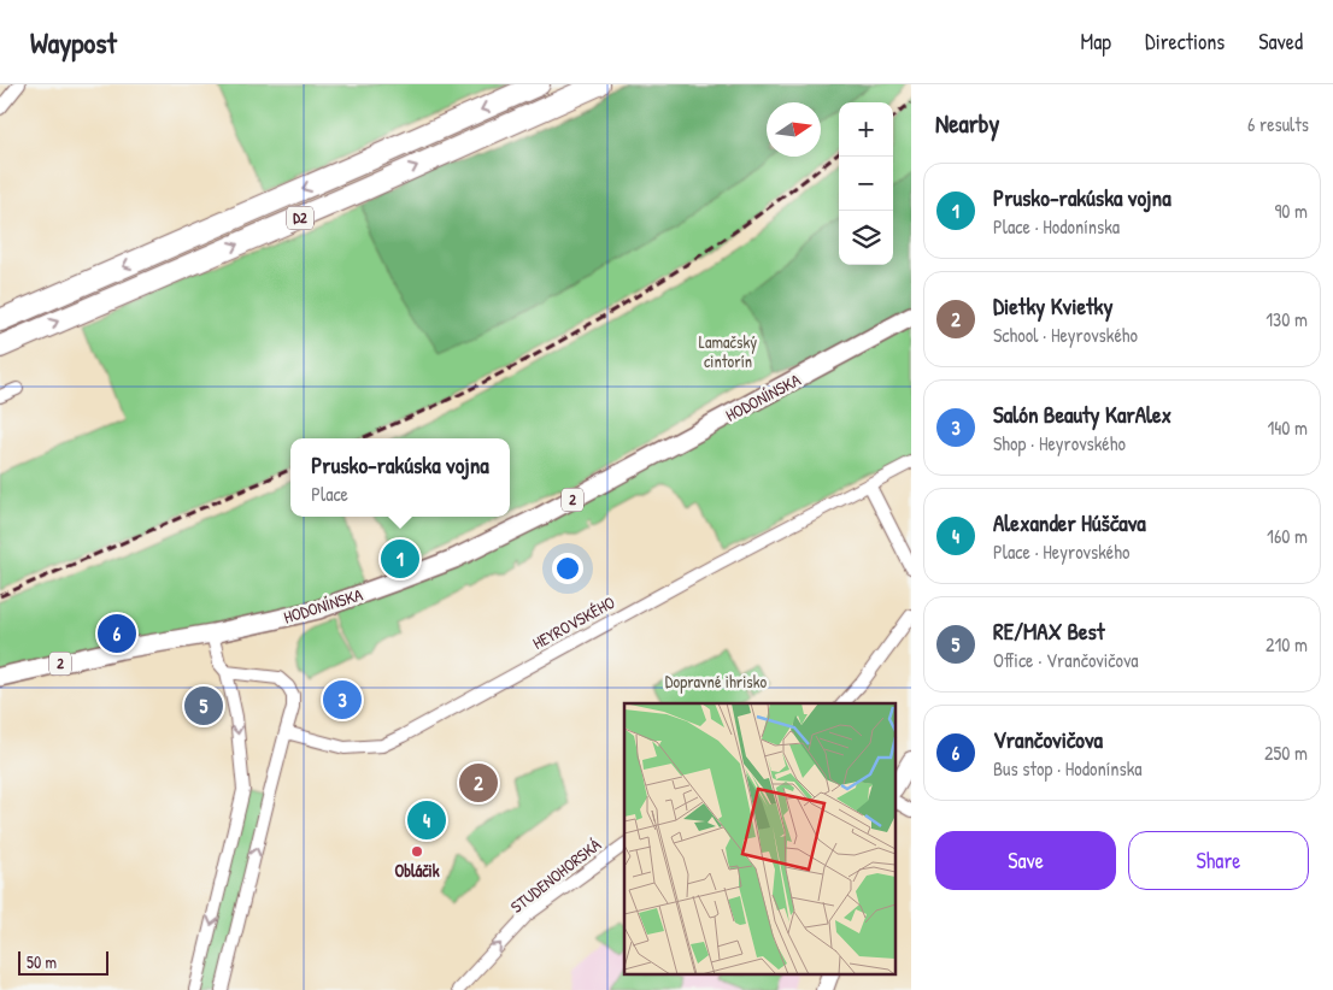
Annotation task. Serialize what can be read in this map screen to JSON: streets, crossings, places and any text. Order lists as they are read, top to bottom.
{
  "streets": {
    "highway": ["D2"],
    "main road": ["HODONÍNSKA", "2"],
    "street": ["HEYROVSKÉHO", "STUDENOHORSKÁ"]
  },
  "one_way": ["STUDENOHORSKÁ"],
  "parks": ["Lamačský cintorín", "Dopravné ihrisko"],
  "places": ["Obláčik"],
  "scale_bar": "50 m",
  "north": "right",
  "page": {
    "header": "Waypost",
    "nav": ["Map", "Directions", "Saved"],
    "heading": ["Nearby", "6 results"],
    "map_buttons": ["+", "−"],
    "list": [
      {
        "mark": "1",
        "name": "Prusko-rakúska vojna",
        "note": "Place · Hodonínska",
        "value": "90 m"
      },
      {
        "mark": "2",
        "name": "Dietky Kvietky",
        "note": "School · Heyrovského",
        "value": "130 m"
      },
      {
        "mark": "3",
        "name": "Salón Beauty KarAlex",
        "note": "Shop · Heyrovského",
        "value": "140 m"
      },
      {
        "mark": "4",
        "name": "Alexander Húščava",
        "note": "Place · Heyrovského",
        "value": "160 m"
      },
      {
        "mark": "5",
        "name": "RE/MAX Best",
        "note": "Office · Vrančovičova",
        "value": "210 m"
      },
      {
        "mark": "6",
        "name": "Vrančovičova",
        "note": "Bus stop · Hodonínska",
        "value": "250 m"
      }
    ],
    "popup": ["Prusko-rakúska vojna", "Place"],
    "pins": [
      "1",
      "6",
      "3",
      "5",
      "2",
      "4"
    ],
    "buttons": ["Save", "Share"],
    "scale": "50 m"
  }
}
